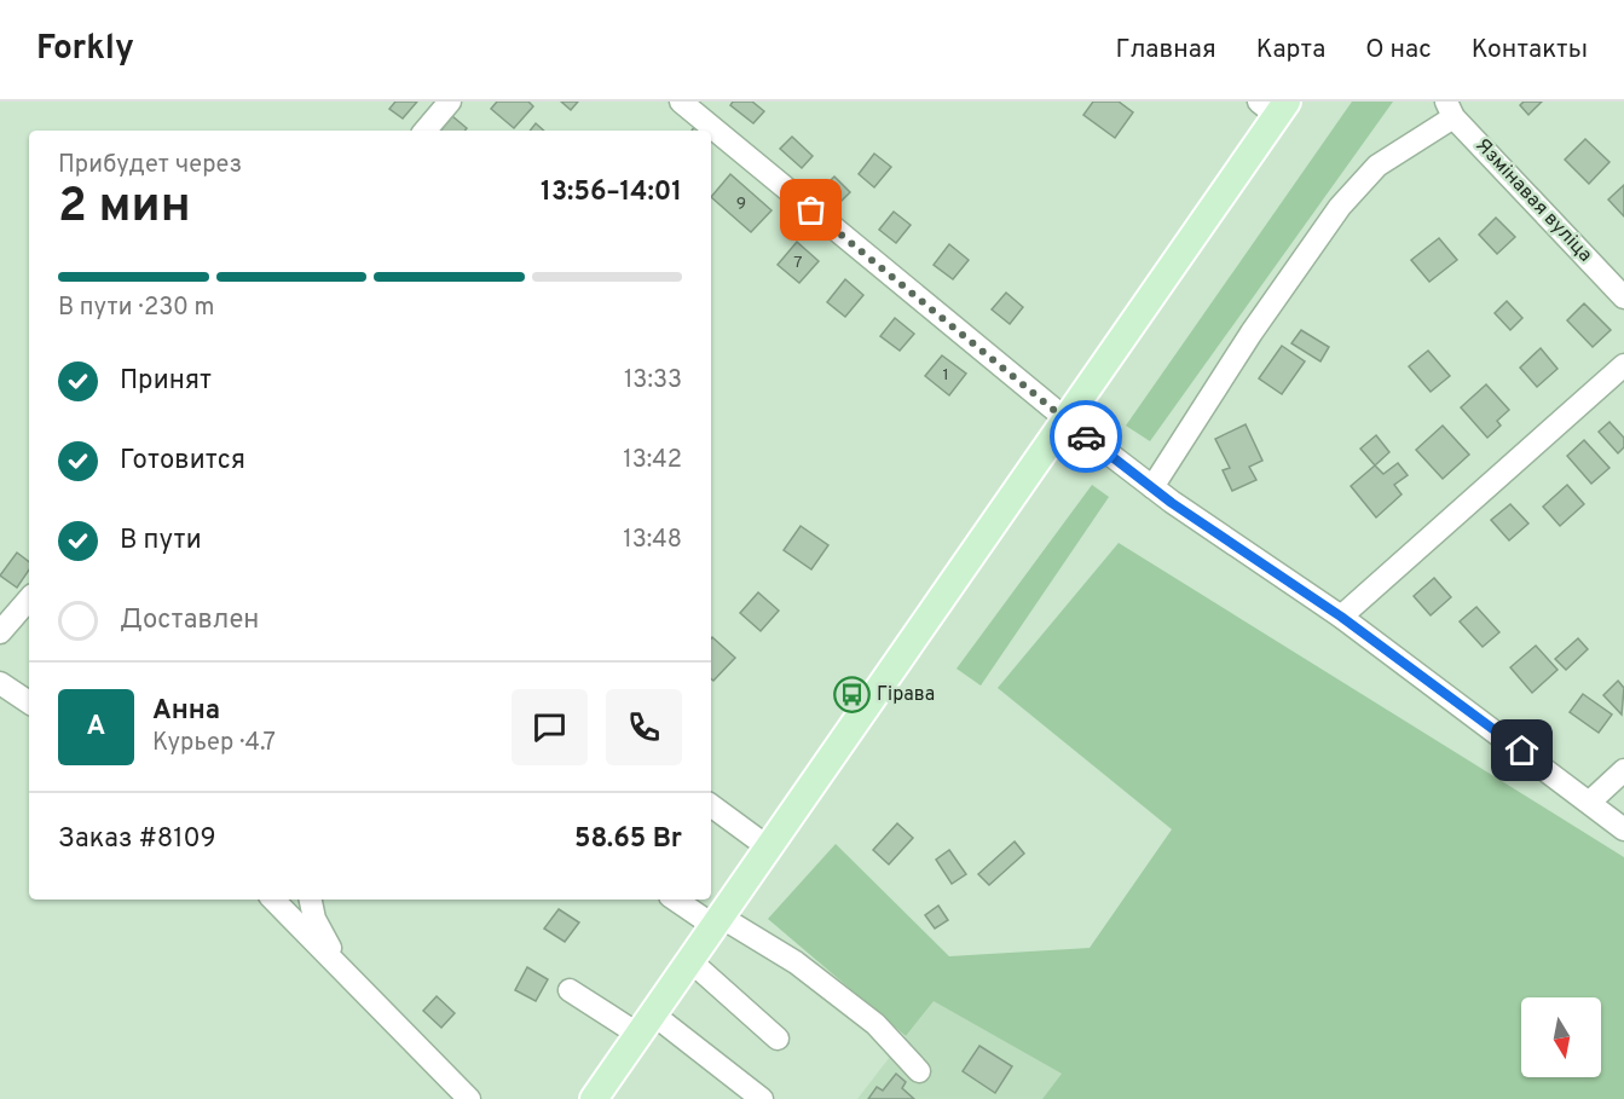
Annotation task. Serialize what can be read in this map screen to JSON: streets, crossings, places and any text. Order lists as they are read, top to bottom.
{
  "streets": {
    "street": ["Язмінавая вуліца"]
  },
  "places": {
    "bus stop": ["Гірава"]
  },
  "house_numbers": ["9", "7", "1"],
  "north": "bottom",
  "page": {
    "header": "Forkly",
    "nav": [
      "Главная",
      "Карта",
      "О нас",
      "Контакты"
    ],
    "heading": ["2 мин", "Прибудет через", "13:56–14:01"],
    "panel": [
      "Анна",
      "Курьер · 4.7",
      "Заказ #8109",
      "58.65 Br"
    ],
    "bar": "В пути · 230 m",
    "list": [
      ["Принят", "13:33"],
      ["Готовится", "13:42"],
      ["В пути", "13:48"],
      "Доставлен"
    ],
    "round": "А"
  }
}
